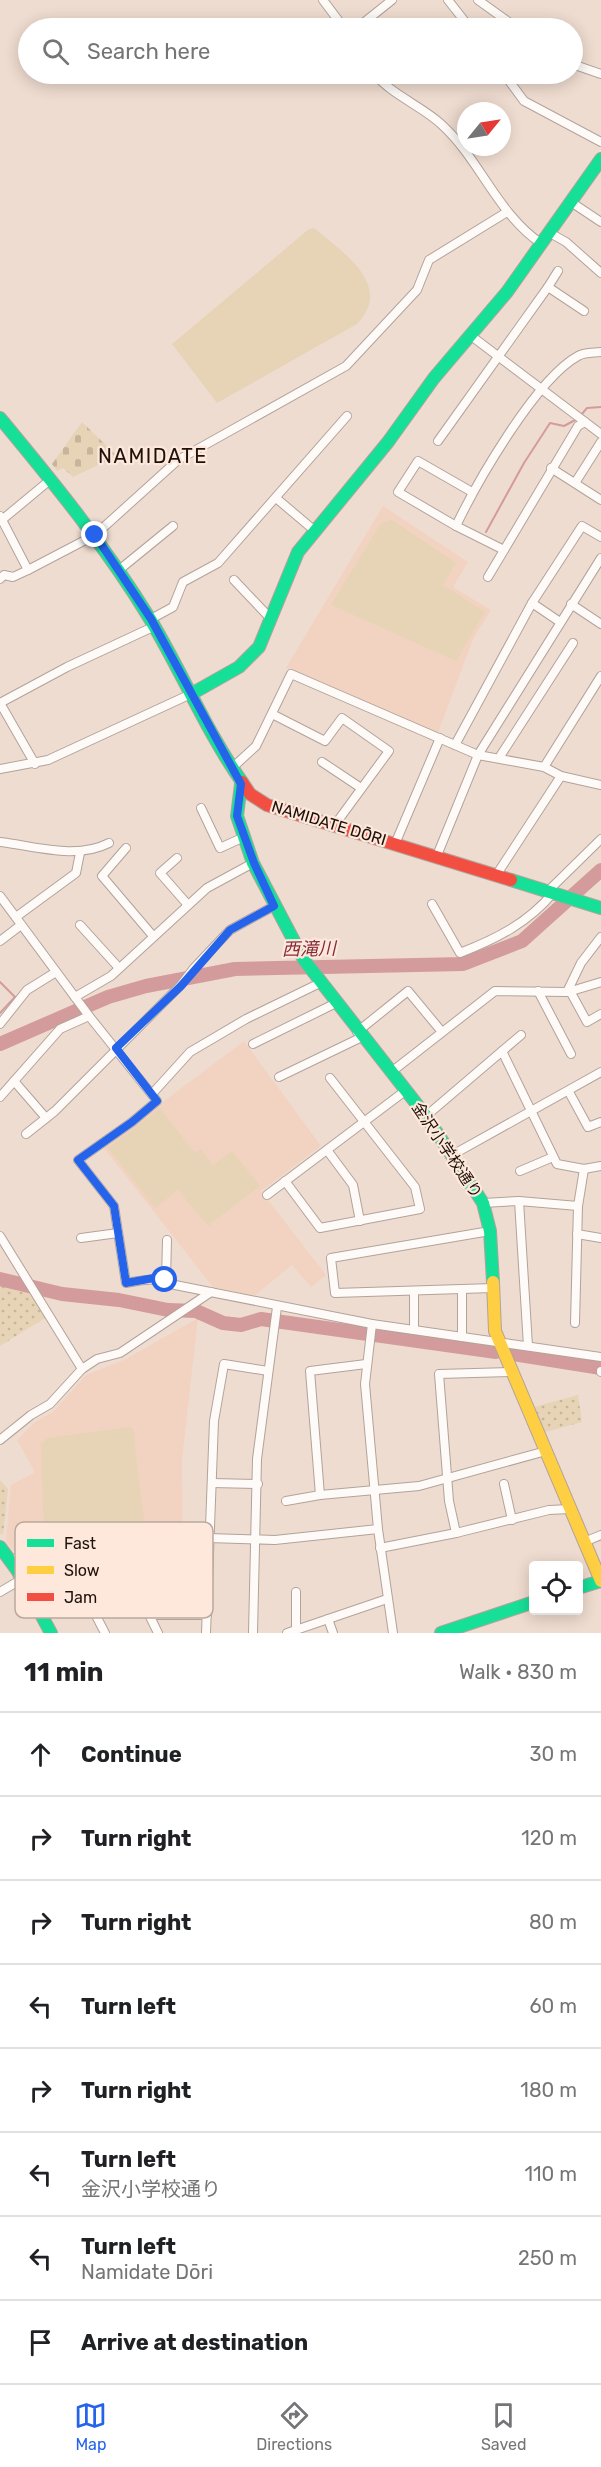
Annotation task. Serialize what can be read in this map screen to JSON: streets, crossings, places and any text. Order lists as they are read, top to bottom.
{
  "streets": {
    "street": ["NAMIDATE DŌRI", "金沢小学校通り"]
  },
  "crossings": [
    ["NAMIDATE DŌRI", "金沢小学校通り"]
  ],
  "districts": ["NAMIDATE"],
  "water": ["西滝川"],
  "legend": ["Fast", "Slow", "Jam"],
  "north": "top right",
  "page": {
    "search": "Search here",
    "heading": ["11 min", "Walk · 830 m"],
    "list": [
      ["Continue", "30 m"],
      ["Turn right", "120 m"],
      ["Turn right", "80 m"],
      ["Turn left", "60 m"],
      ["Turn right", "180 m"],
      ["Turn left", "金沢小学校通り", "110 m"],
      ["Turn left", "Namidate Dōri", "250 m"],
      "Arrive at destination"
    ],
    "nav": ["Map", "Directions", "Saved"]
  }
}
